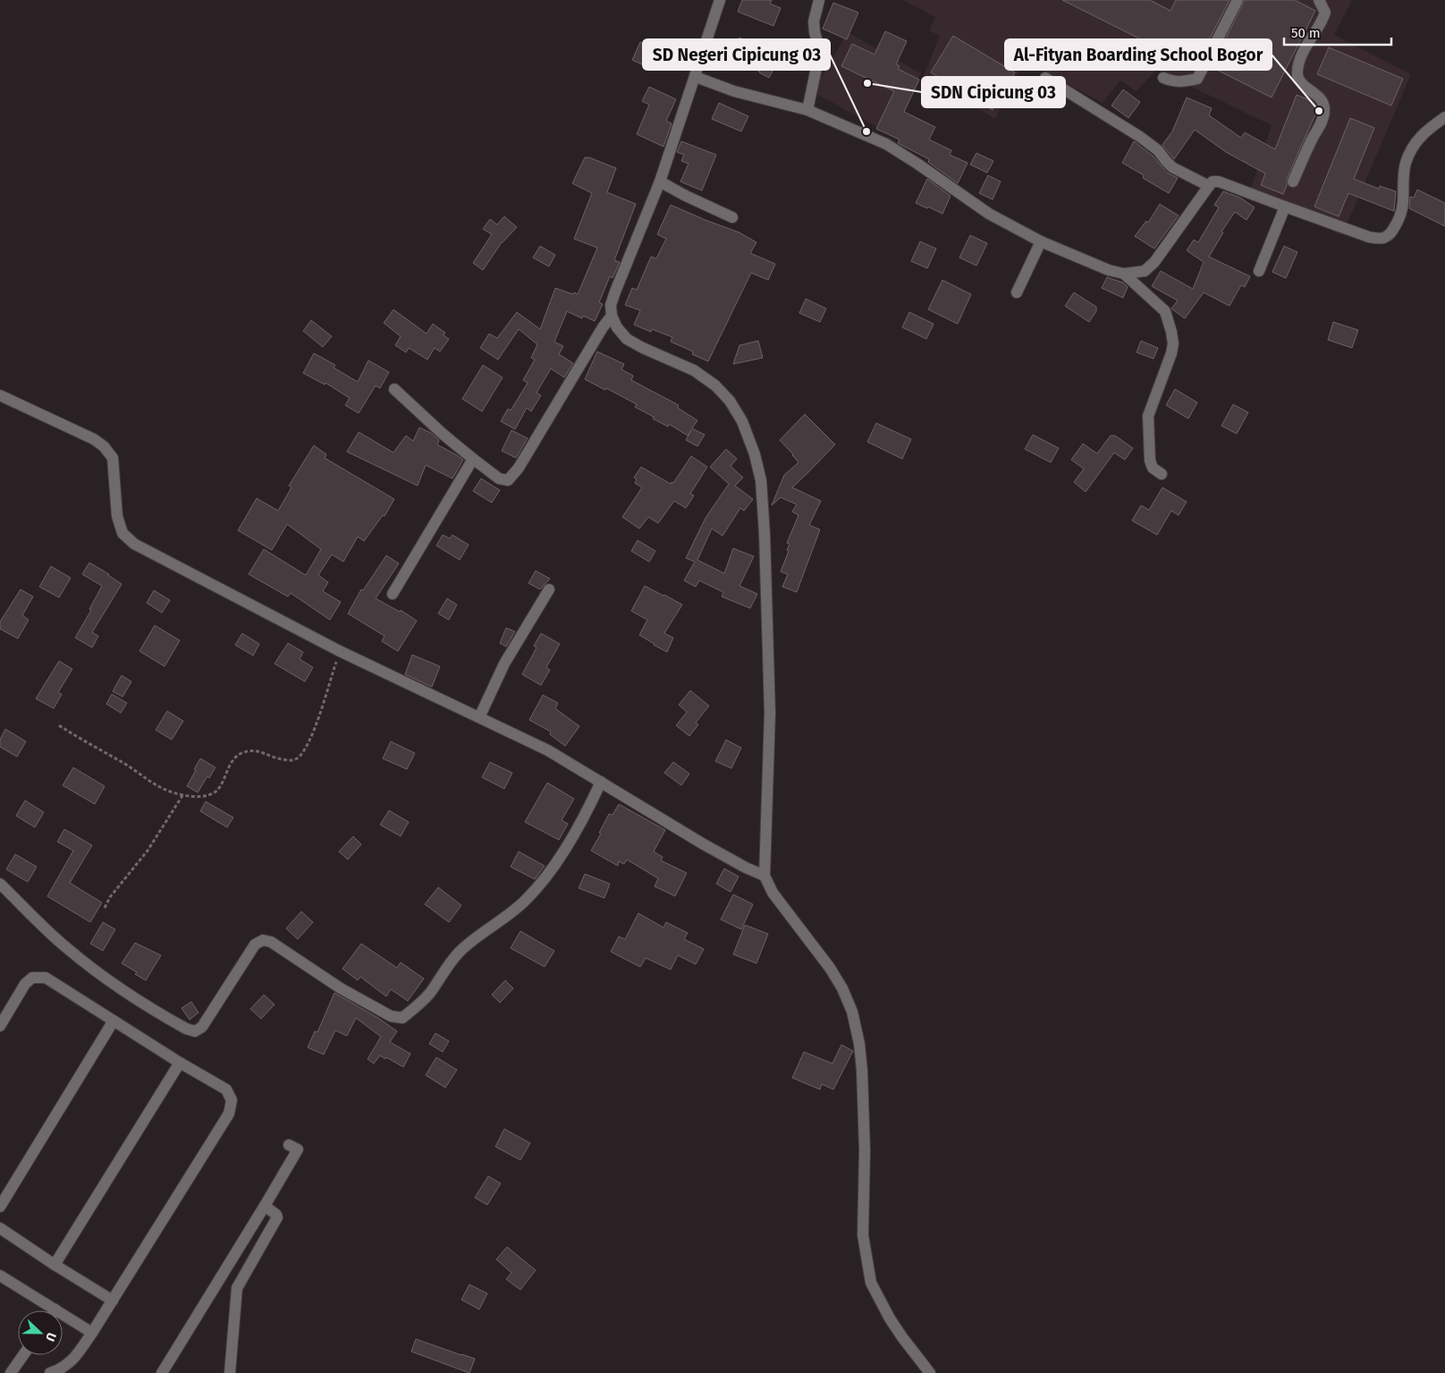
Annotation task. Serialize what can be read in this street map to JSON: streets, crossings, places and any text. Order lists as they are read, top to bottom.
{
  "places": ["SDN Cipicung 03", "Al-Fityan Boarding School Bogor", "SD Negeri Cipicung 03"],
  "scale_bar": "50 m",
  "north": "right"
}
